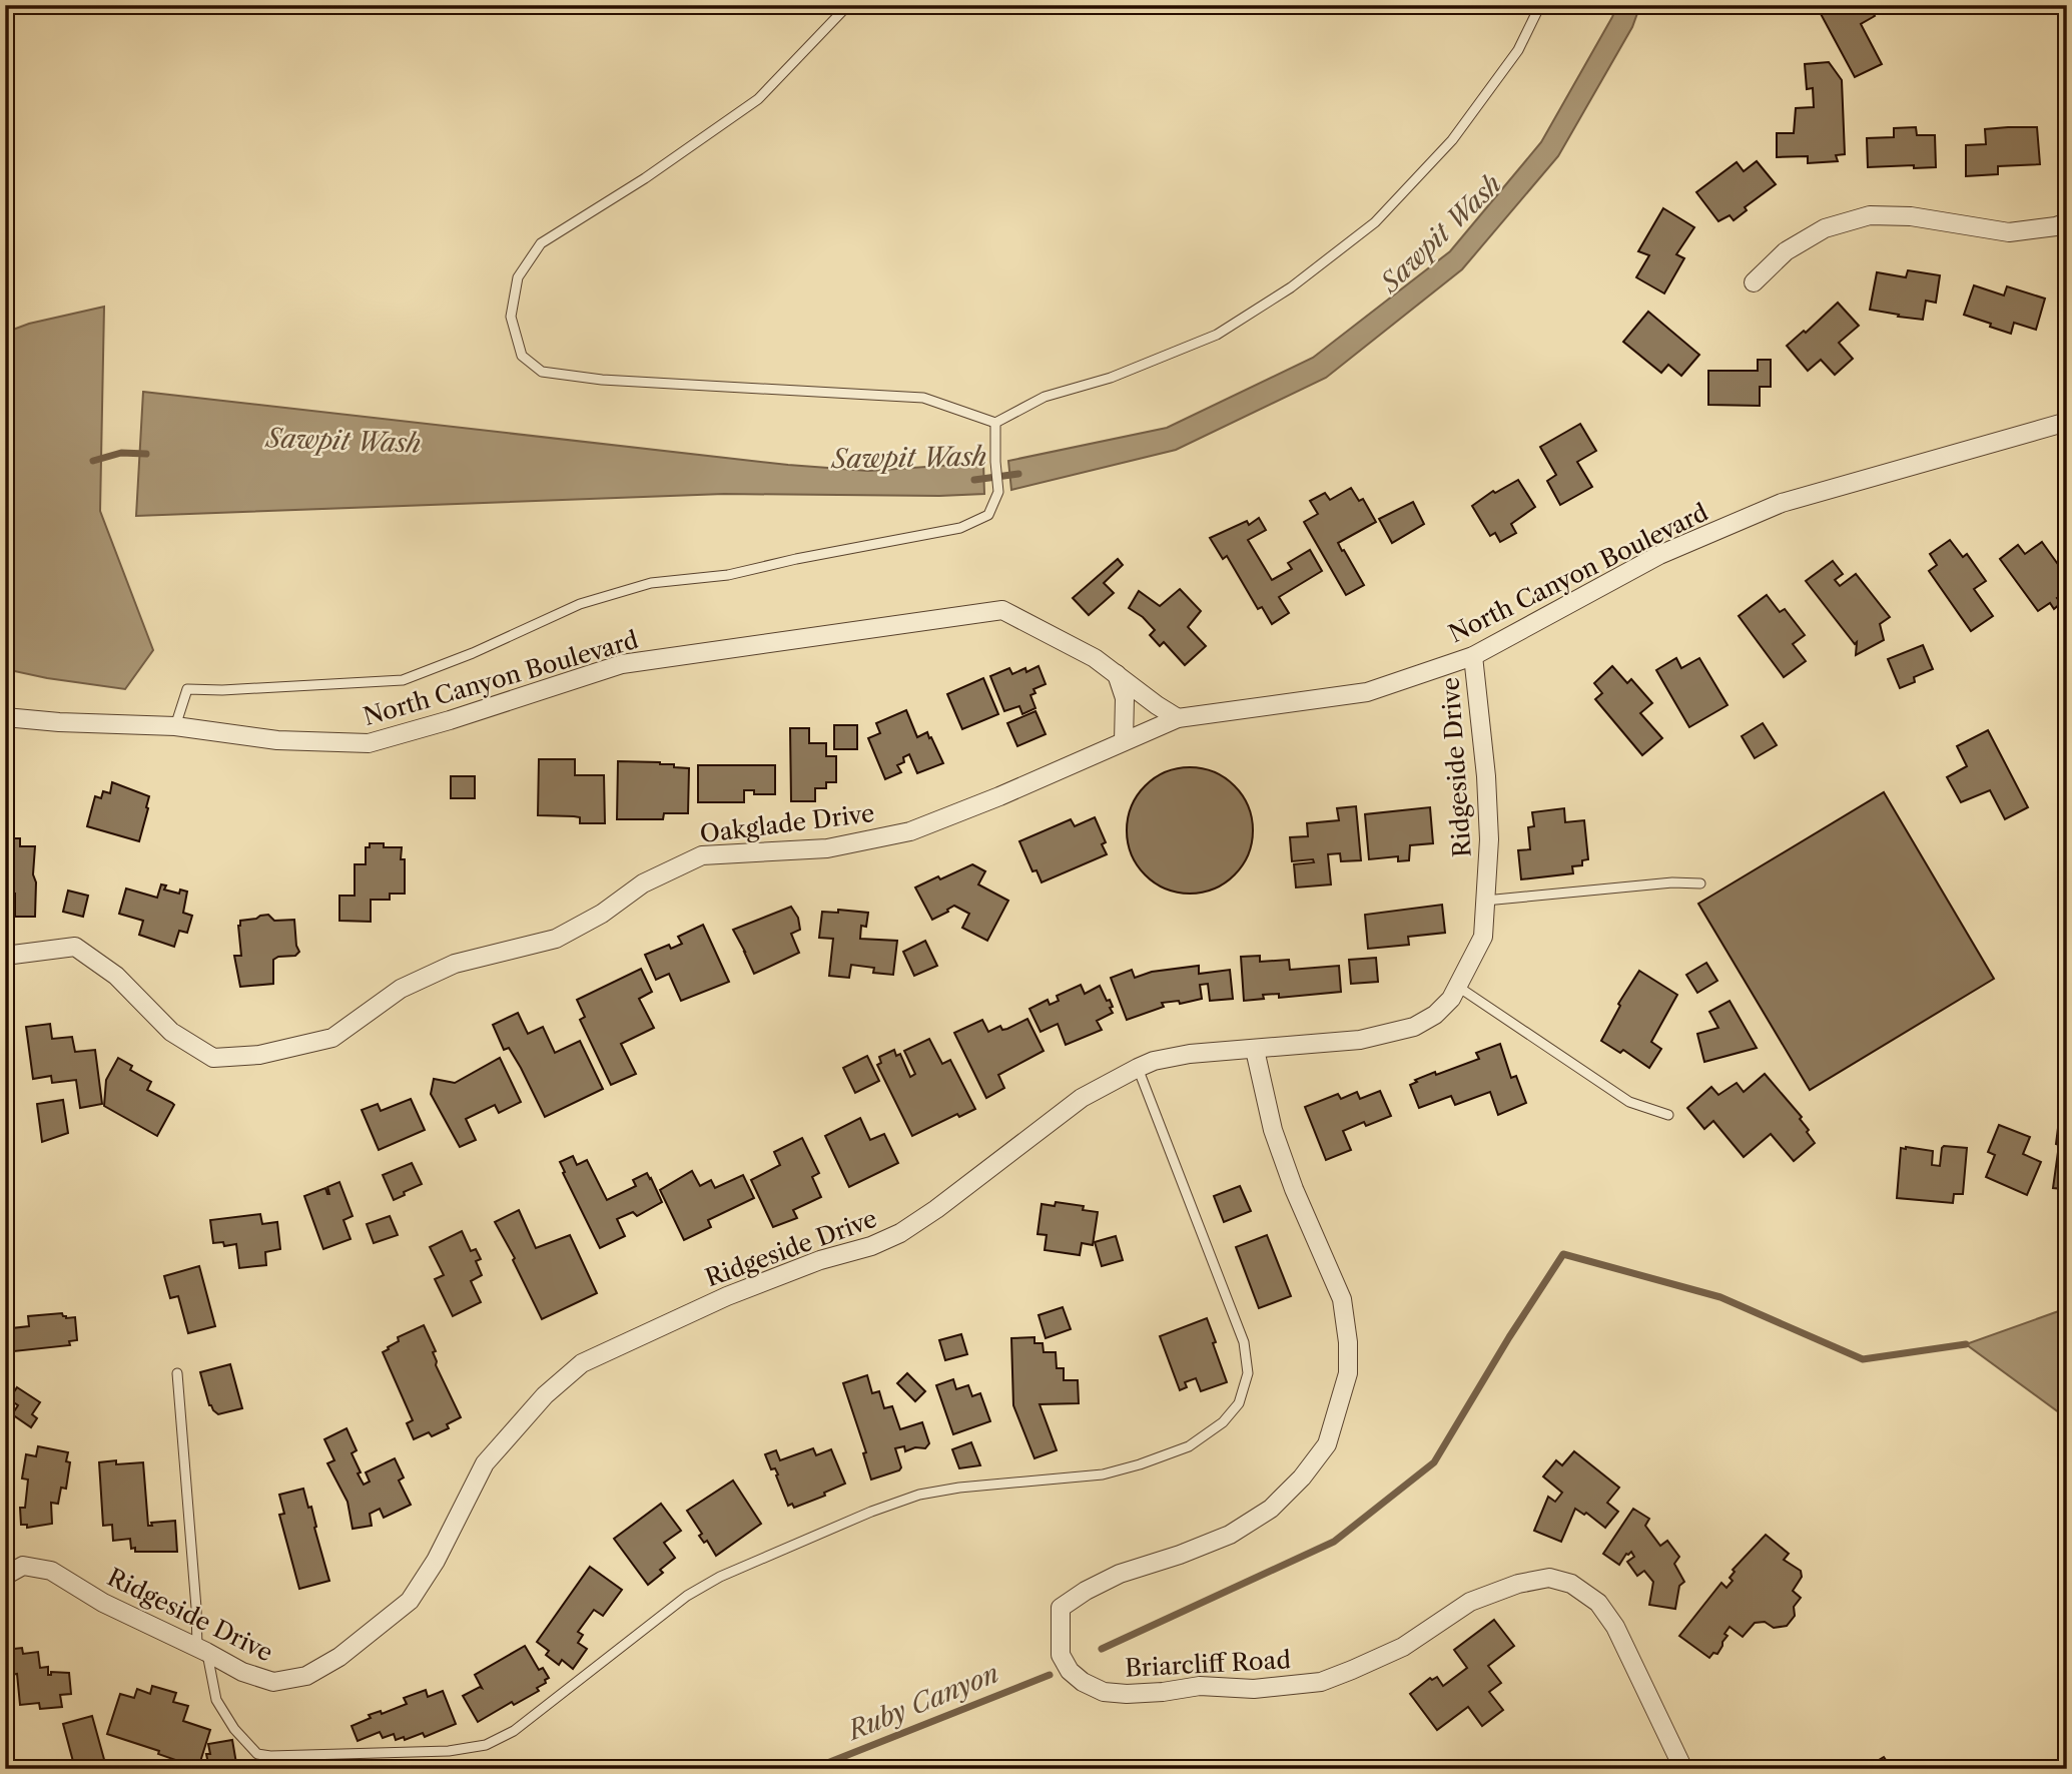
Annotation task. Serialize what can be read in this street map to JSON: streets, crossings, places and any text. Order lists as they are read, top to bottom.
{
  "streets": {
    "street": [
      "North Canyon Boulevard",
      "Ridgeside Drive",
      "Oakglade Drive",
      "Briarcliff Road"
    ]
  },
  "crossings": [
    ["North Canyon Boulevard", "Ridgeside Drive"],
    ["North Canyon Boulevard", "Oakglade Drive"],
    ["Ridgeside Drive", "Briarcliff Road"]
  ],
  "water": ["Sawpit Wash", "Ruby Canyon"]
}
